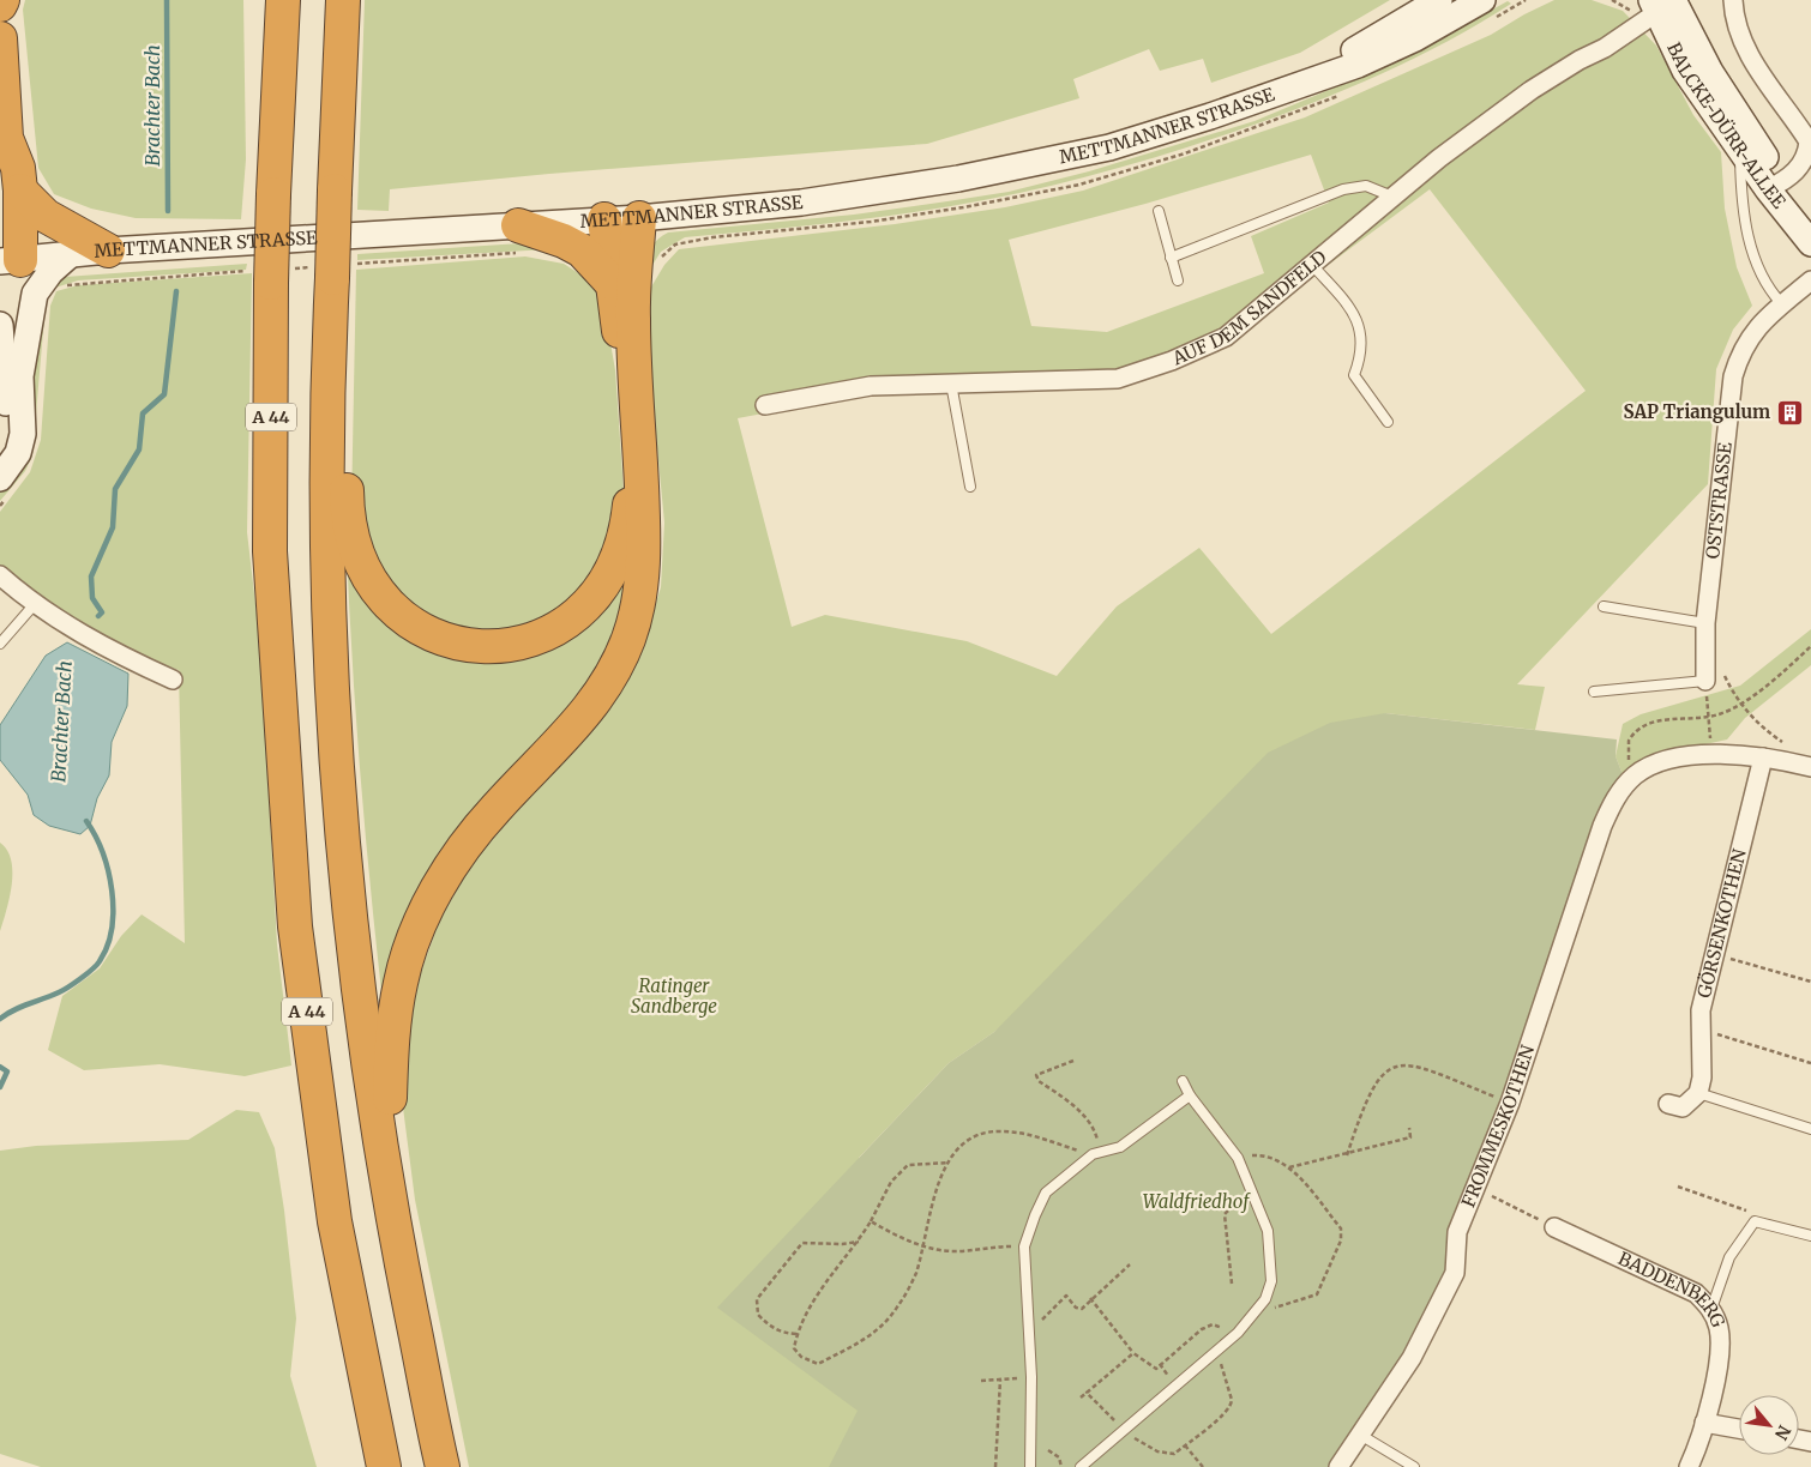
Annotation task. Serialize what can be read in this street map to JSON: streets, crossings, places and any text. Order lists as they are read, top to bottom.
{
  "streets": {
    "highway": ["A 44"],
    "main road": ["METTMANNER STRASSE", "BALCKE-DÜRR-ALLEE"],
    "street": [
      "AUF DEM SANDFELD",
      "OSTSTRASSE",
      "GÖRSENKOTHEN",
      "FROMMESKOTHEN",
      "BADDENBERG"
    ]
  },
  "crossings": [
    ["BALCKE-DÜRR-ALLEE", "AUF DEM SANDFELD"]
  ],
  "water": ["Brachter Bach"],
  "parks": ["Ratinger Sandberge", "Waldfriedhof"],
  "places": {
    "building": ["SAP Triangulum"]
  },
  "north": "bottom right"
}
